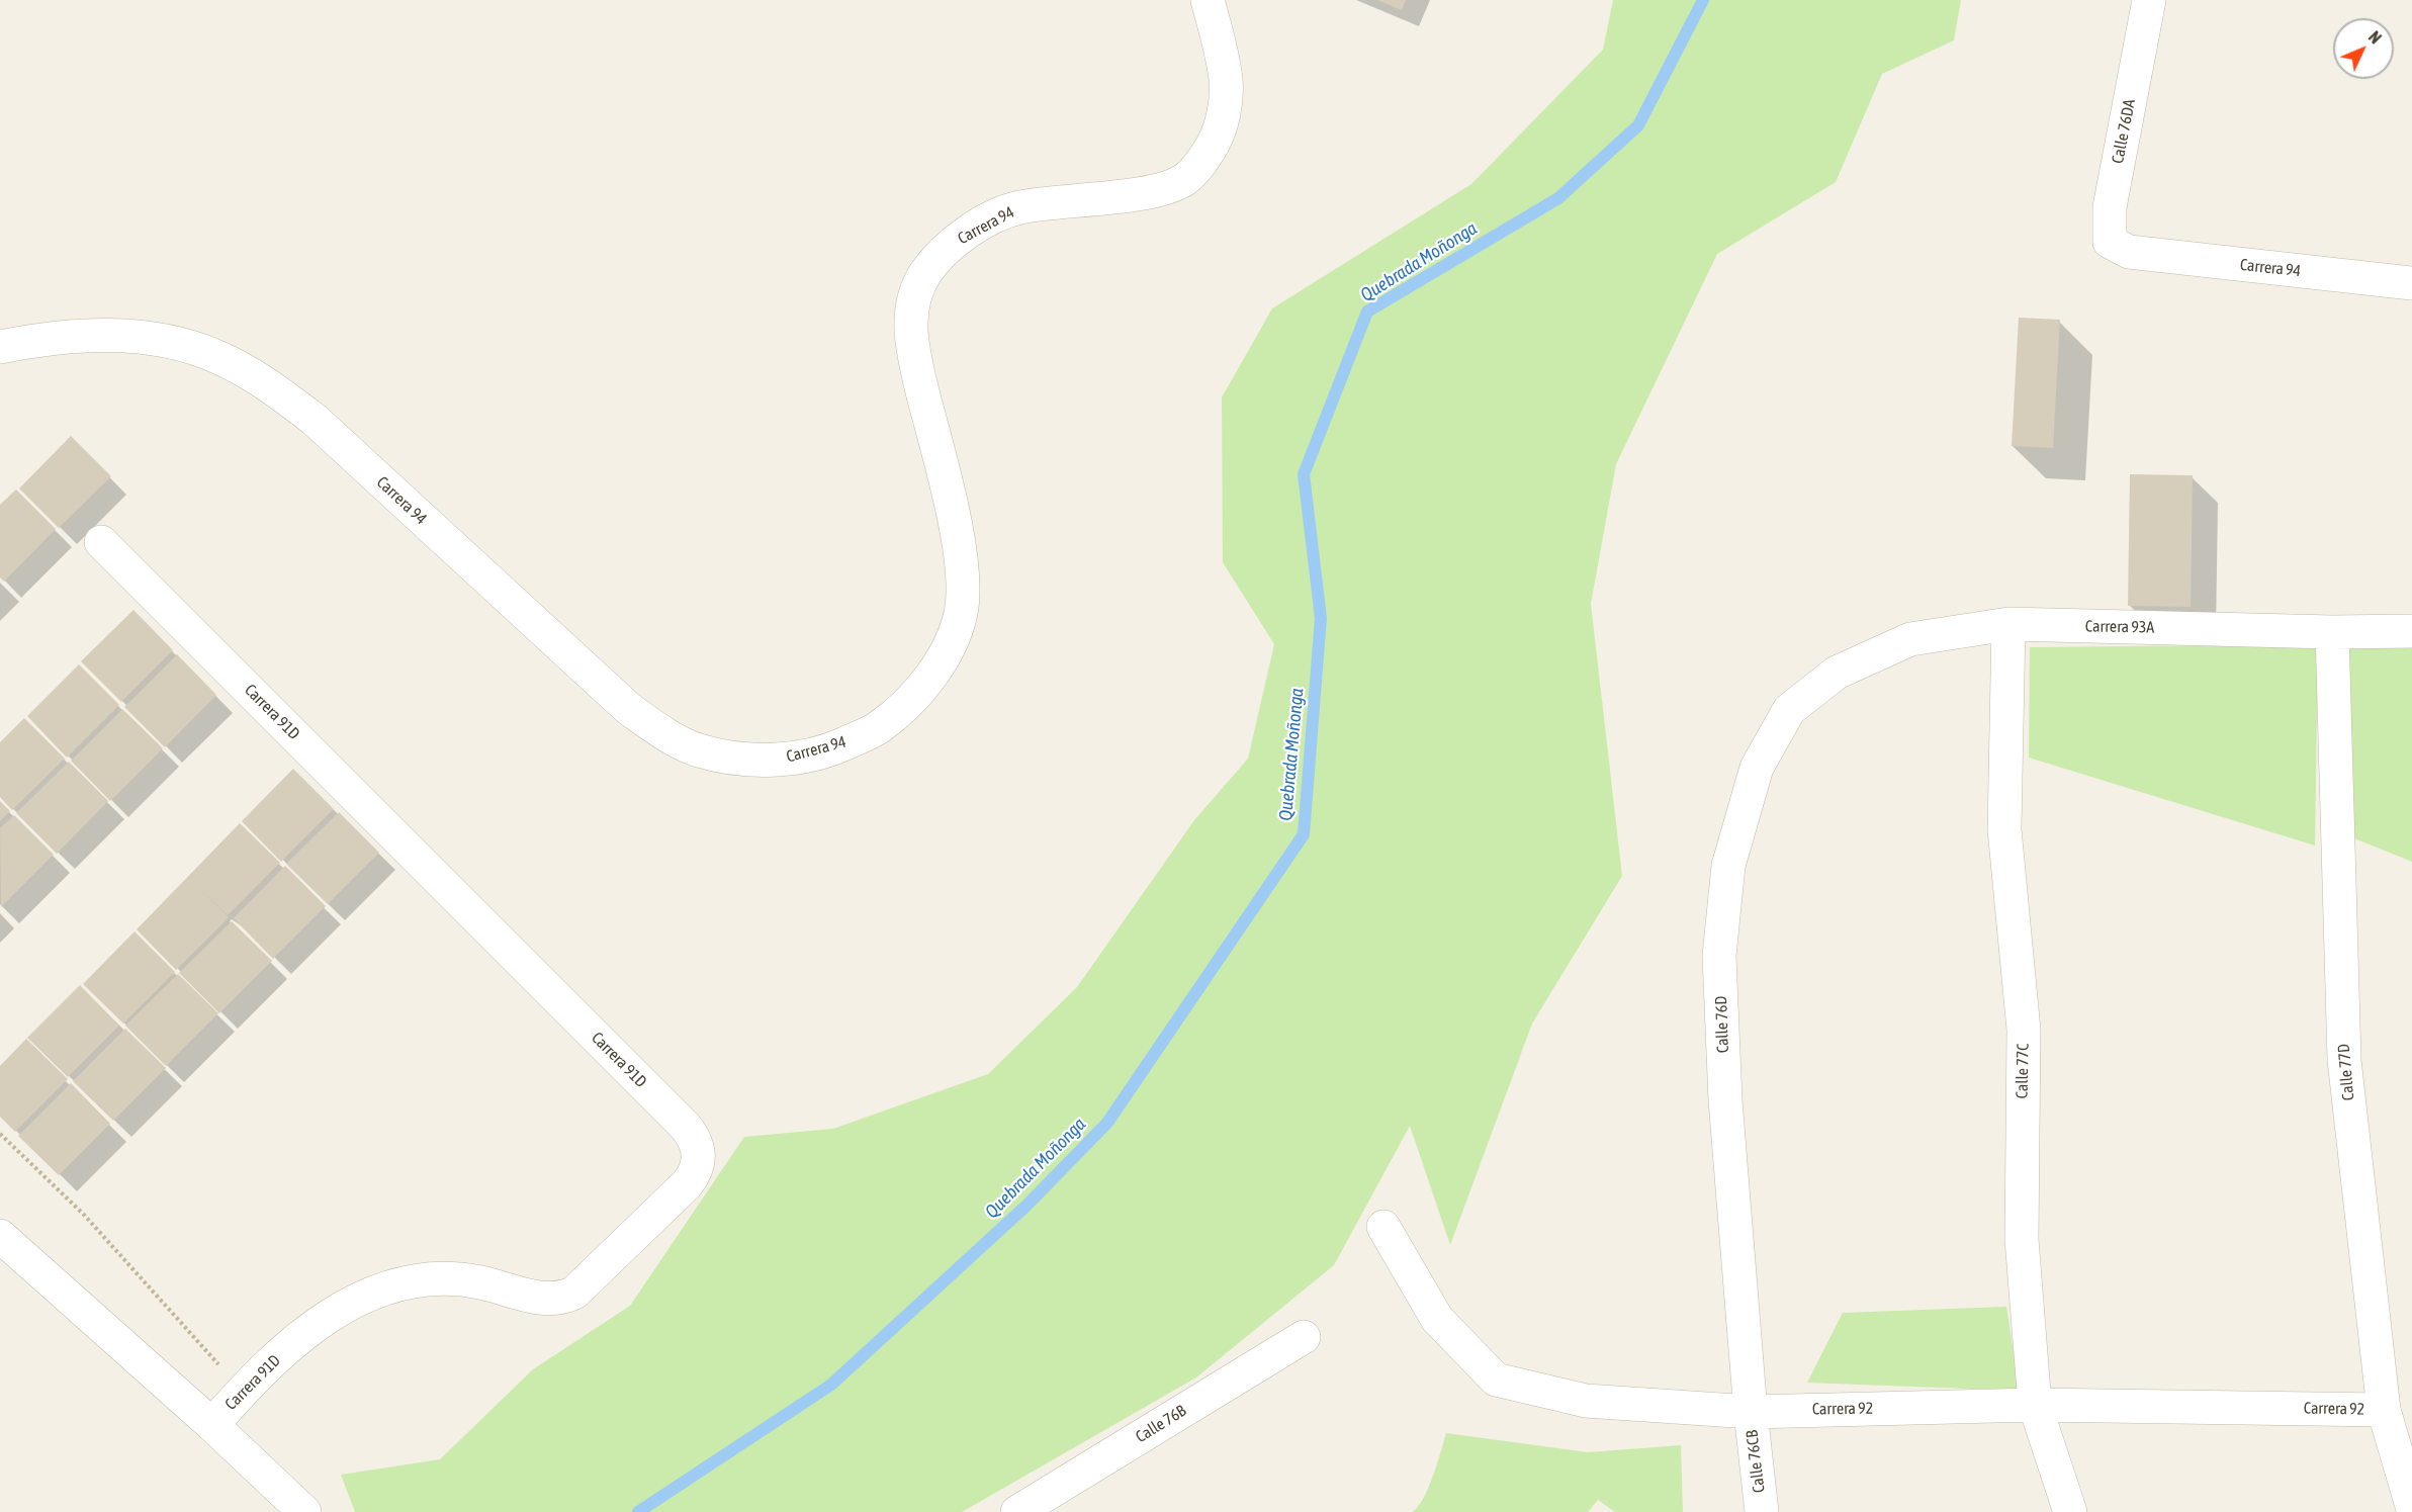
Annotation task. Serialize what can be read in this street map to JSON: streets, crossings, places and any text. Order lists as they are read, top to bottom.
{
  "streets": {
    "street": [
      "Calle 76DA",
      "Carrera 94",
      "Carrera 93A",
      "Carrera 91D",
      "Calle 76D",
      "Calle 77C",
      "Calle 77D",
      "Carrera 92",
      "Calle 76B",
      "Calle 76CB"
    ]
  },
  "crossings": [
    ["Calle 76DA", "Carrera 94"],
    ["Carrera 93A", "Calle 76D"],
    ["Carrera 93A", "Calle 77C"],
    ["Carrera 93A", "Calle 77D"],
    ["Calle 76D", "Carrera 92"],
    ["Calle 76D", "Calle 76CB"],
    ["Calle 77C", "Carrera 92"],
    ["Calle 77D", "Carrera 92"],
    ["Carrera 92", "Calle 76CB"]
  ],
  "water": ["Quebrada Moñonga"],
  "north": "top right"
}
